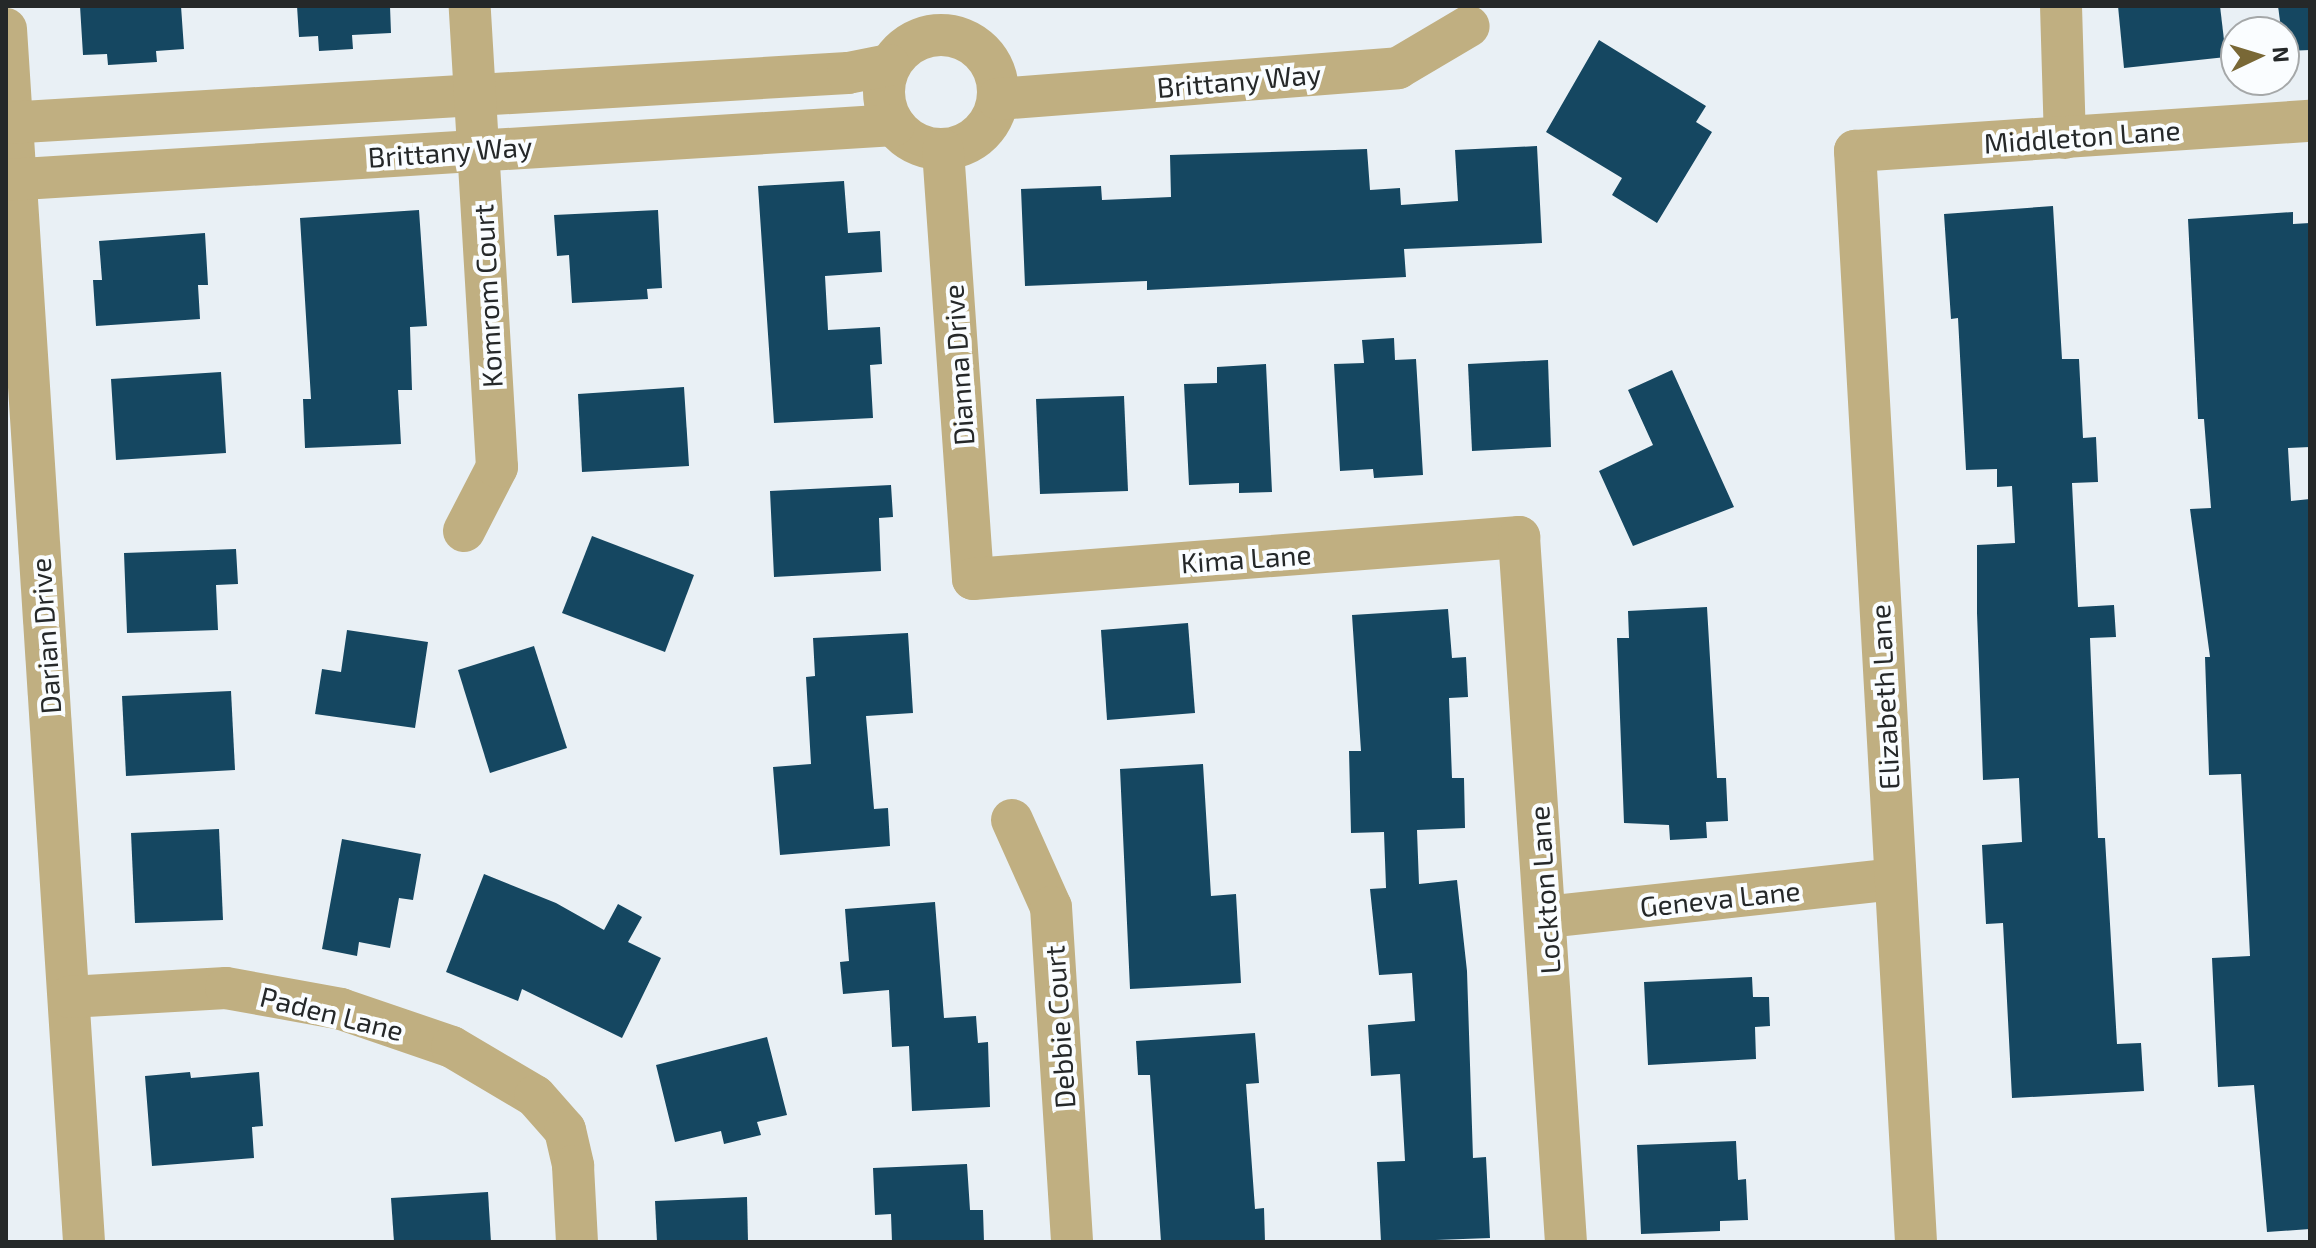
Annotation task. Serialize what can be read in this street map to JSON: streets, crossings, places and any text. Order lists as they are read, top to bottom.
{
  "streets": {
    "street": [
      "Brittany Way",
      "Middleton Lane",
      "Komrom Court",
      "Dianna Drive",
      "Kima Lane",
      "Darian Drive",
      "Elizabeth Lane",
      "Lockton Lane",
      "Geneva Lane",
      "Paden Lane",
      "Debbie Court"
    ]
  },
  "crossings": [
    ["Brittany Way", "Komrom Court"],
    ["Brittany Way", "Dianna Drive"],
    ["Brittany Way", "Darian Drive"],
    ["Middleton Lane", "Elizabeth Lane"],
    ["Dianna Drive", "Kima Lane"],
    ["Kima Lane", "Lockton Lane"],
    ["Darian Drive", "Paden Lane"],
    ["Elizabeth Lane", "Geneva Lane"],
    ["Lockton Lane", "Geneva Lane"]
  ],
  "north": "right"
}
